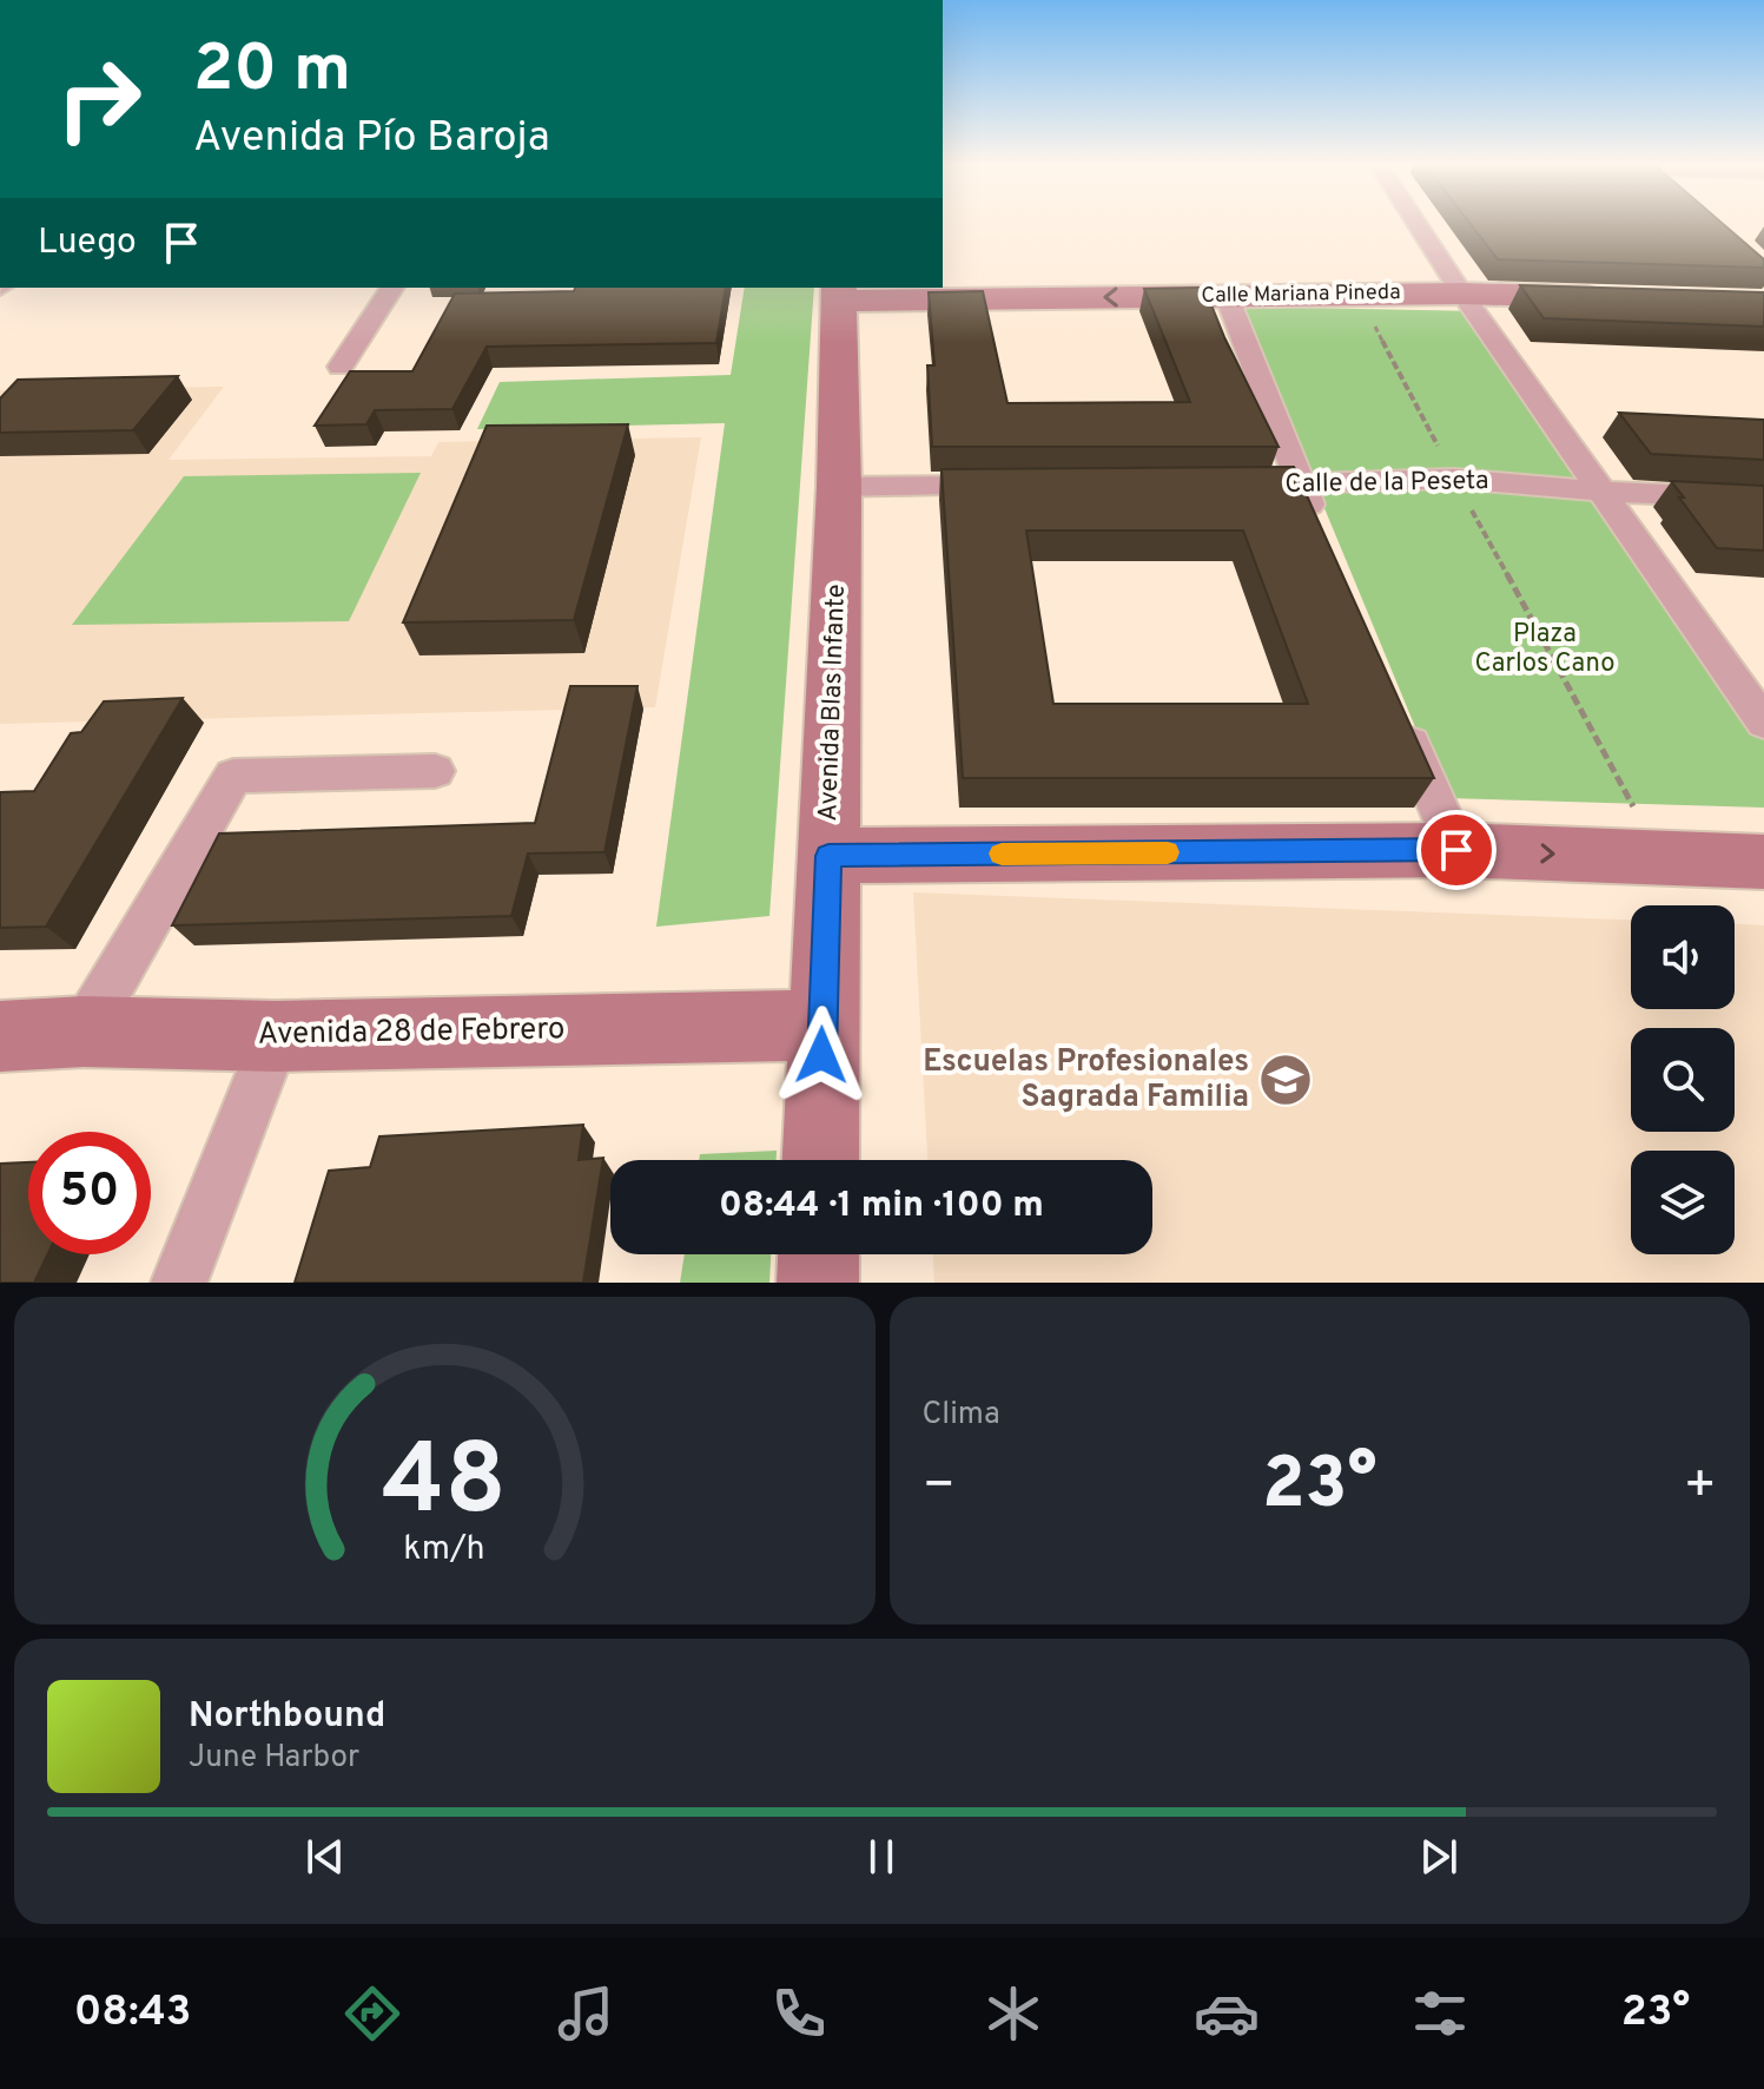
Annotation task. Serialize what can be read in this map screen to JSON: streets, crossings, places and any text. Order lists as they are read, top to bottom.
{
  "streets": {
    "street": [
      "Calle Mariana Pineda",
      "Calle de la Peseta",
      "Avenida Blas Infante",
      "Avenida 28 de Febrero"
    ]
  },
  "crossings": [
    ["Calle Mariana Pineda", "Avenida Blas Infante"],
    ["Avenida Blas Infante", "Avenida 28 de Febrero"]
  ],
  "parks": ["Plaza Carlos Cano"],
  "places": {
    "school or university": ["Escuelas Profesionales Sagrada Familia"]
  },
  "page": {
    "turn": ["20 m", "Avenida Pío Baroja"],
    "then": "Luego",
    "limit": "50",
    "trip": "08:44 · 1 min · 100 m",
    "tile": "Clima",
    "heat": ["−", "23°", "+"],
    "song": ["Northbound", "June Harbor"],
    "tabs": ["08:43", "23°"],
    "gauge": ["48", "km/h"]
  }
}
